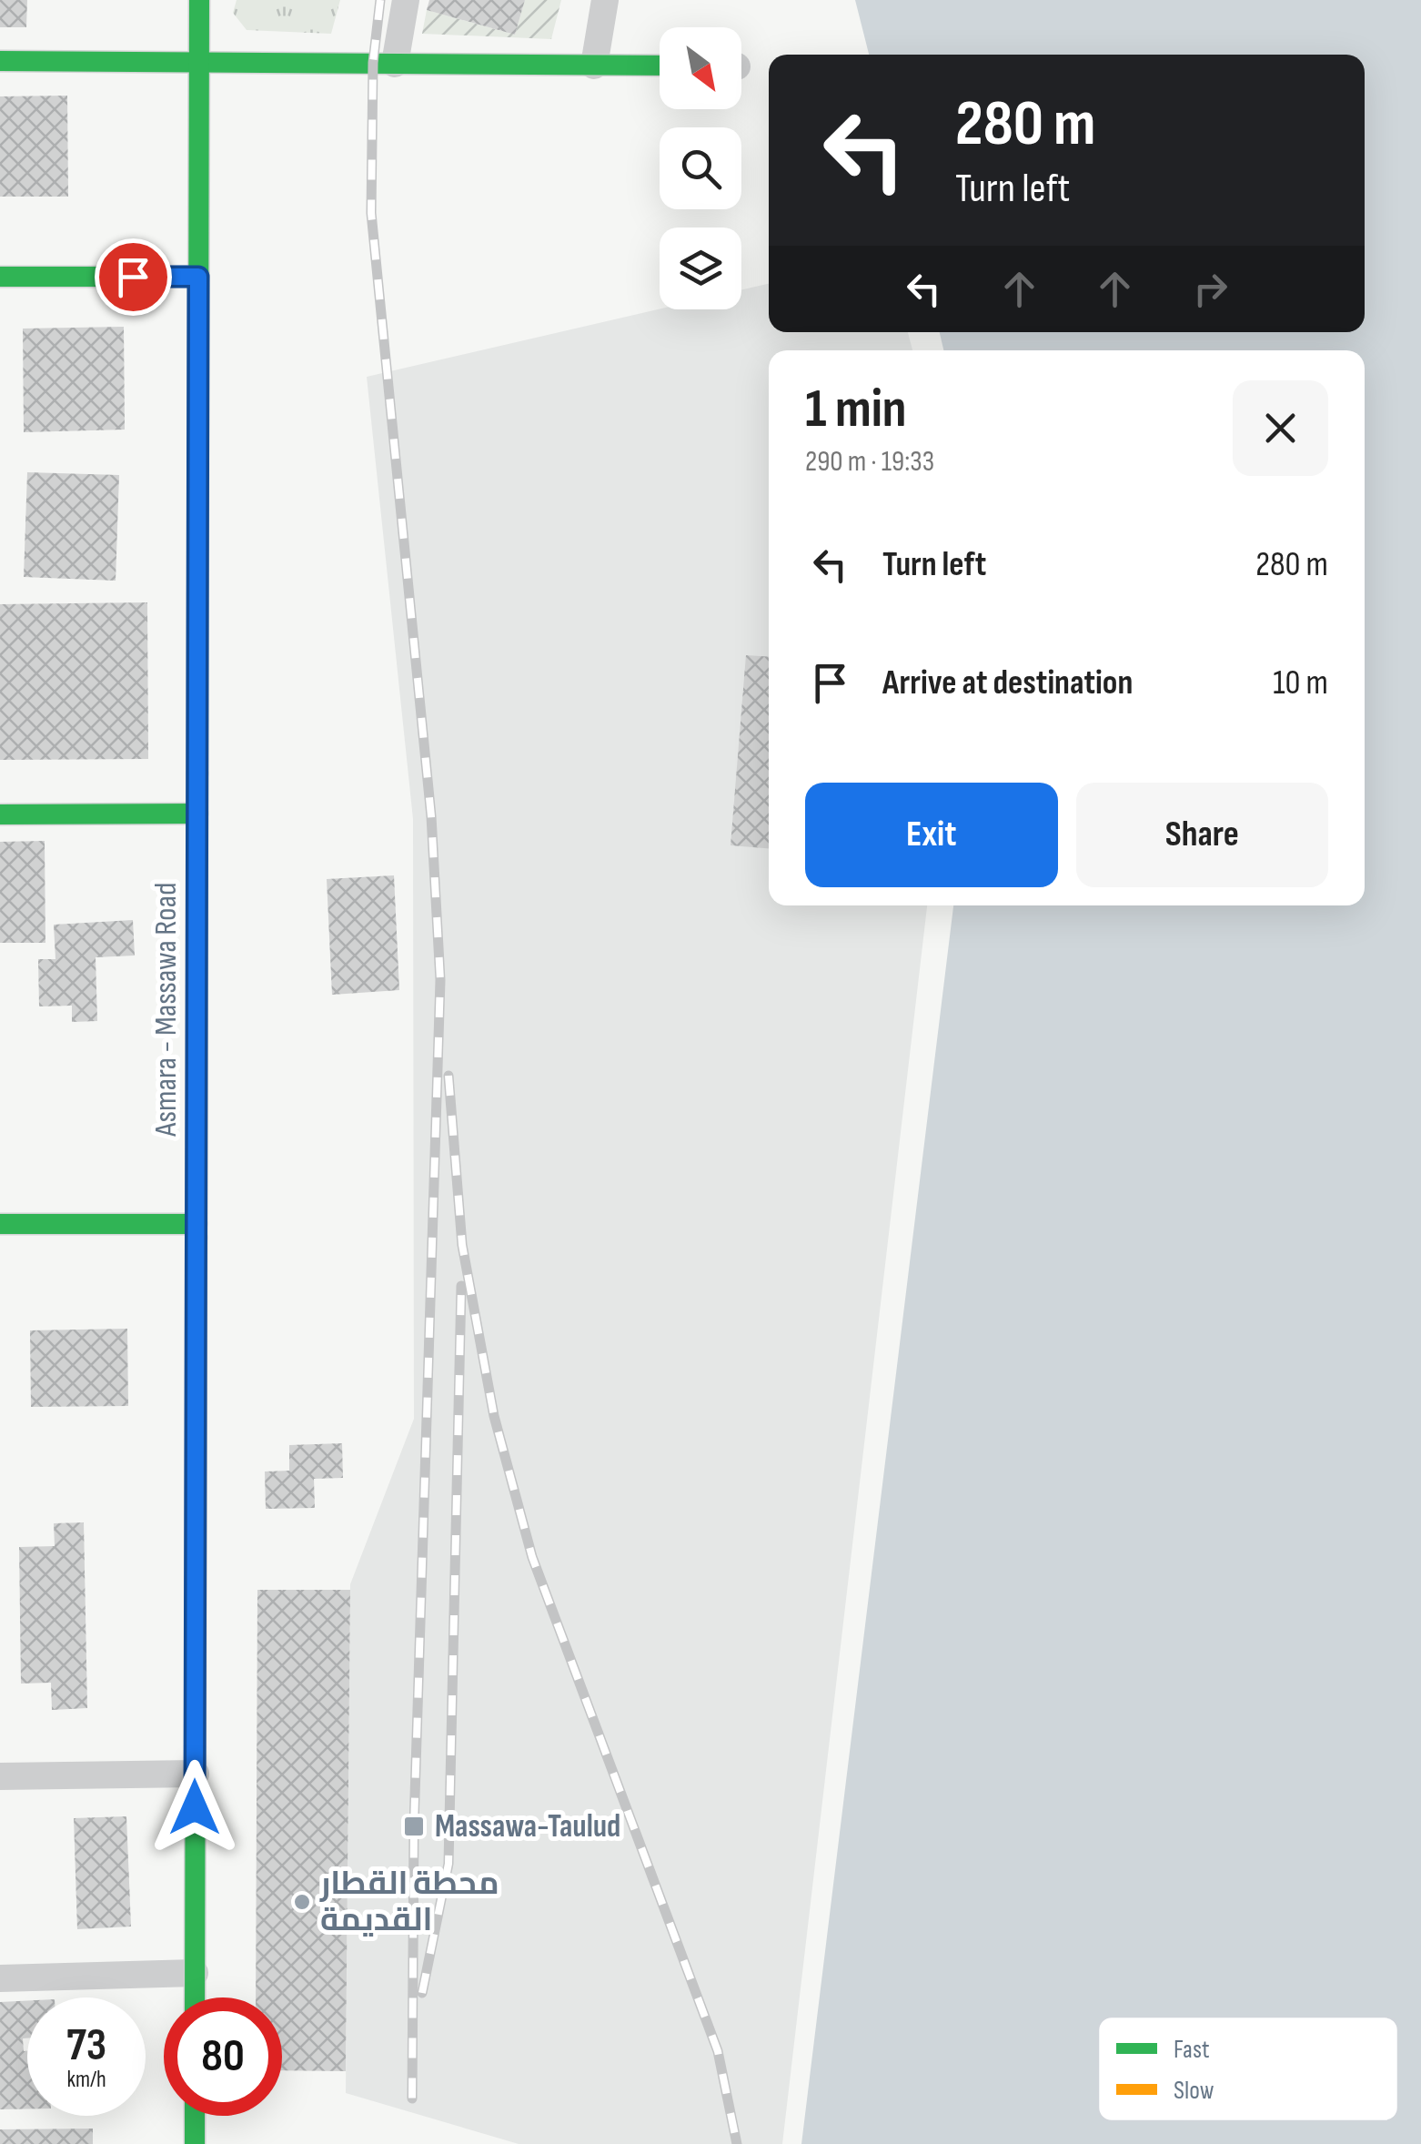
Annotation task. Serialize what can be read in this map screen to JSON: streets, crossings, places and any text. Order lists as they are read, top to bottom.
{
  "streets": {
    "main road": ["Asmara - Massawa Road"]
  },
  "places": {
    "transit": ["Massawa-Taulud"],
    "other": ["محطة القطار القديمة"]
  },
  "legend": ["Fast", "Slow"],
  "north": "bottom right",
  "page": {
    "turn": ["280 m", "Turn left"],
    "heading": ["1 min", "290 m · 19:33"],
    "list": [
      {
        "name": "Turn left",
        "value": "280 m"
      },
      {
        "name": "Arrive at destination",
        "value": "10 m"
      }
    ],
    "buttons": ["Exit", "Share"],
    "speed": "73 km/h",
    "limit": "80"
  }
}
